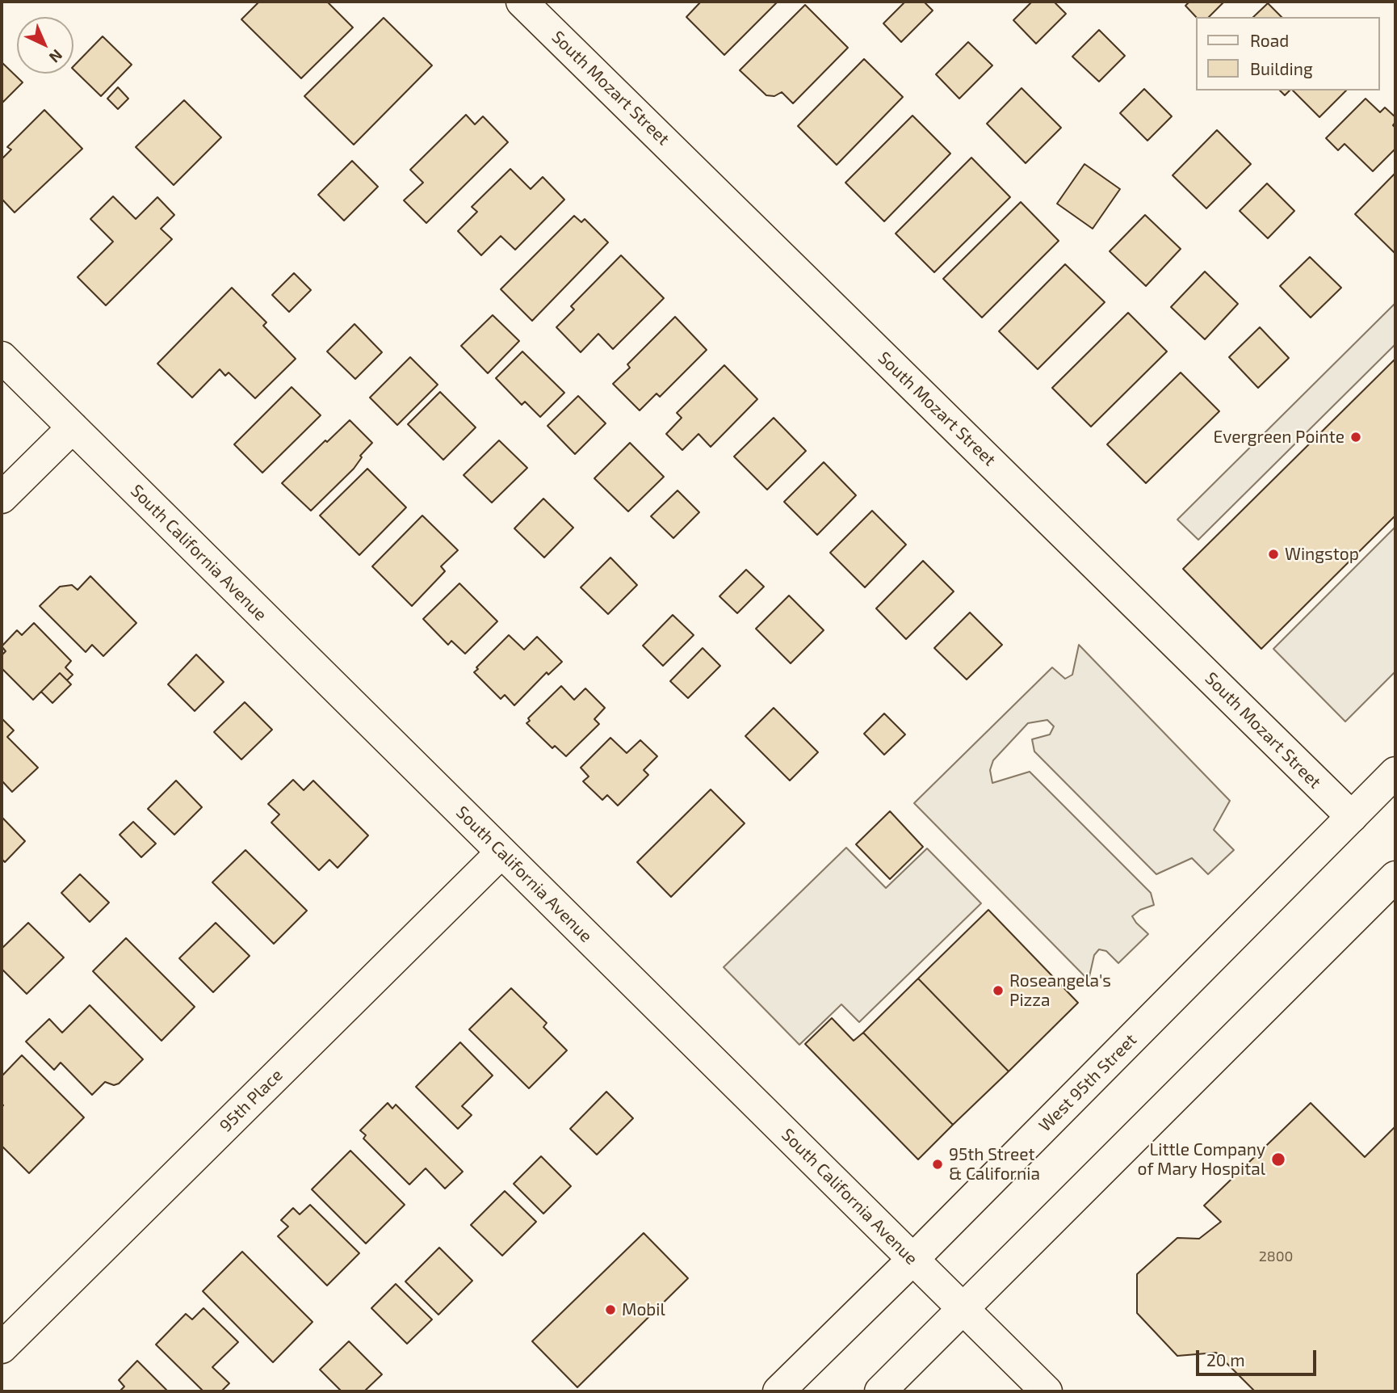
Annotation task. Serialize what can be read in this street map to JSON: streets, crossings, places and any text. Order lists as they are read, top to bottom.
{
  "streets": {
    "street": [
      "South Mozart Street",
      "South California Avenue",
      "West 95th Street",
      "95th Place"
    ]
  },
  "crossings": [
    ["South Mozart Street", "West 95th Street"],
    ["South California Avenue", "West 95th Street"],
    ["South California Avenue", "95th Place"]
  ],
  "places": [
    "Evergreen Pointe",
    "Wingstop",
    "Roseangela's Pizza",
    "Little Company of Mary Hospital",
    "95th Street & California",
    "Mobil"
  ],
  "house_numbers": ["2800"],
  "legend": ["Road", "Building"],
  "scale_bar": "20 m",
  "north": "bottom right"
}
